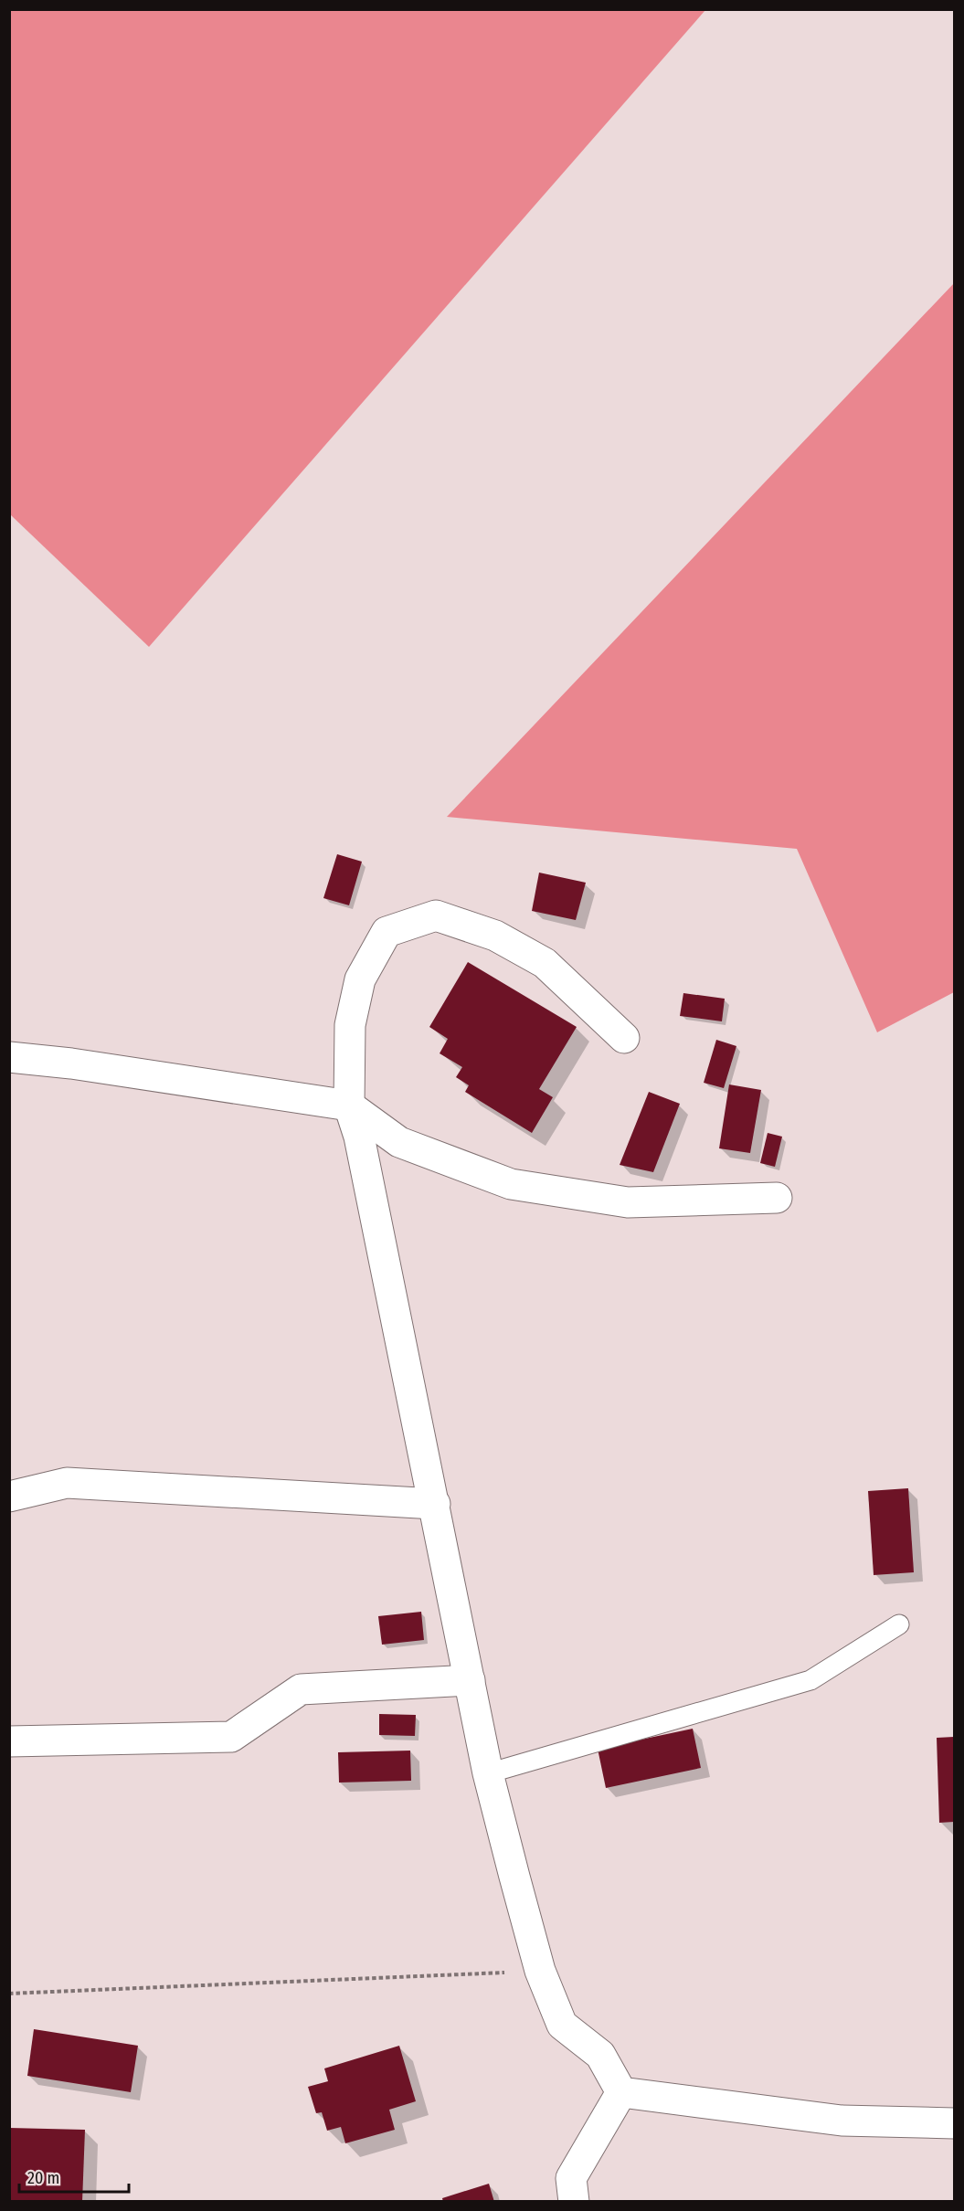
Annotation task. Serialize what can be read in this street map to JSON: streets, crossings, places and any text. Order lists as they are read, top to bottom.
{
  "scale_bar": "20 m"
}
